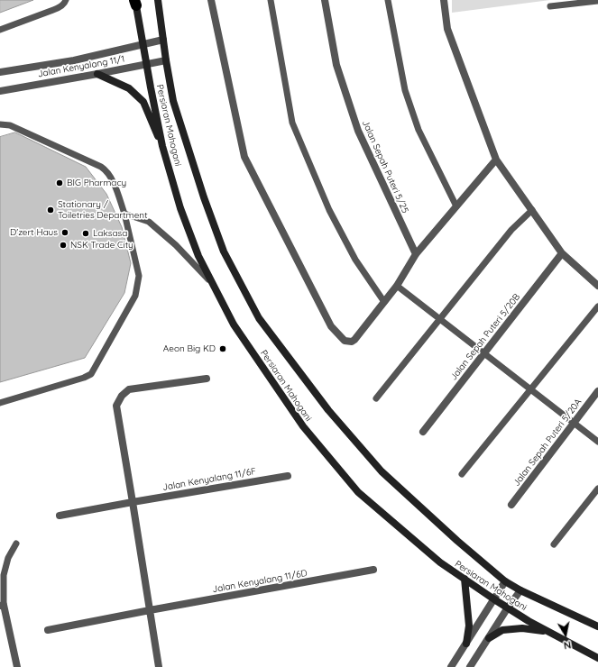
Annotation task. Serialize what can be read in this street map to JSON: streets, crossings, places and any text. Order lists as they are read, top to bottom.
{
  "streets": {
    "main road": ["Persiaran Mahogani"],
    "street": [
      "Jalan Kenyalang 11/1",
      "Jalan Sepah Puteri 5/25",
      "Jalan Sepah Puteri 5/20B",
      "Jalan Sepah Puteri 5/20A",
      "Jalan Kenyalang 11/6F",
      "Jalan Kenyalang 11/6D"
    ]
  },
  "crossings": [
    ["Jalan Kenyalang 11/1", "Persiaran Mahogani"]
  ],
  "places": [
    "BIG Pharmacy",
    "Stationary / Toiletries Department",
    "D'zert Haus",
    "Laksasa",
    "NSK Trade City",
    "Aeon Big KD"
  ],
  "north": "bottom"
}
